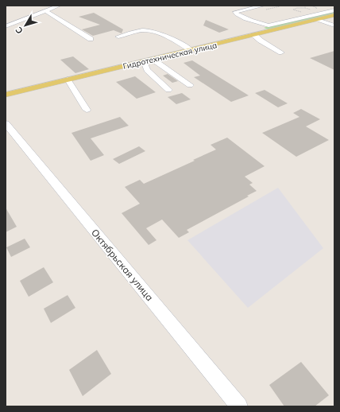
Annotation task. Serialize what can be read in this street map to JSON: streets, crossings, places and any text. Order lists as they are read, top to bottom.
{
  "streets": {
    "main road": ["Гидротехническая улица"],
    "street": ["Октябрьская улица"]
  },
  "north": "bottom left"
}
